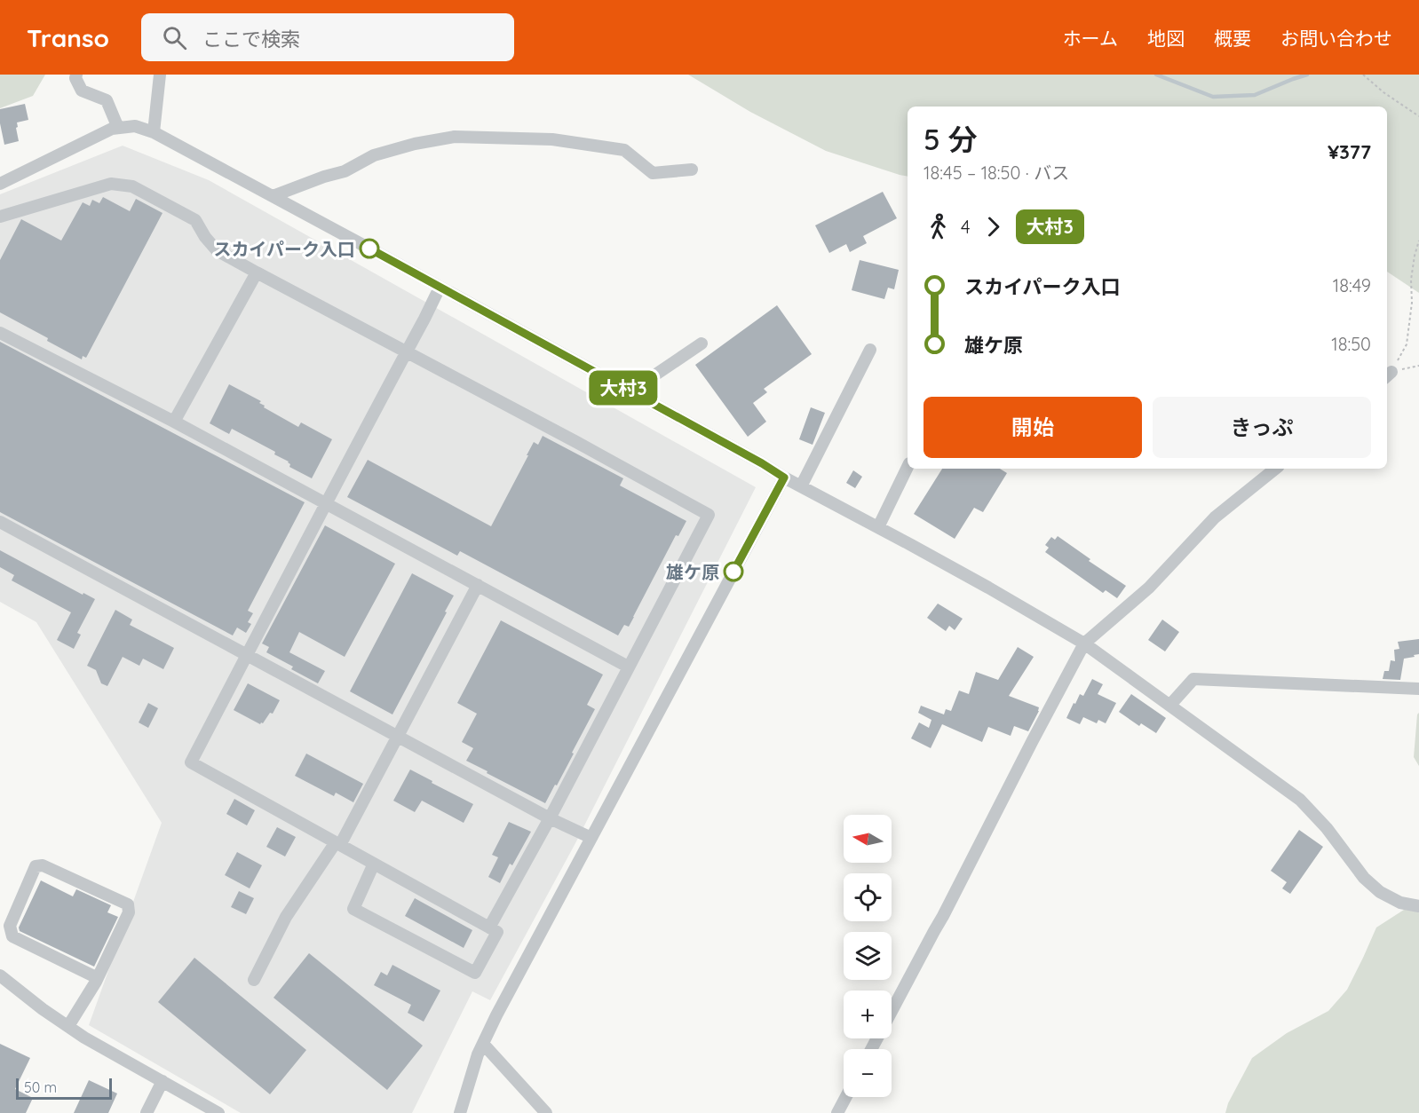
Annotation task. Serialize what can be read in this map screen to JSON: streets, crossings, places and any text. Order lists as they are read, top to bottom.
{
  "places": ["スカイパーク入口", "雄ケ原"],
  "lines": ["bus line 大村3"],
  "scale_bar": "50 m",
  "north": "left",
  "page": {
    "header": "Transo",
    "search": "ここで検索",
    "nav": [
      "ホーム",
      "地図",
      "概要",
      "お問い合わせ"
    ],
    "on_map": "大村3",
    "heading": ["5 分", "18:45 – 18:50 · バス", "¥377"],
    "legs": ["4", "大村3"],
    "list": [
      {
        "name": "スカイパーク入口",
        "value": "18:49"
      },
      {
        "name": "雄ケ原",
        "value": "18:50"
      }
    ],
    "buttons": ["開始", "きっぷ"],
    "map_buttons": ["+", "−"],
    "scale": "50 m"
  }
}
